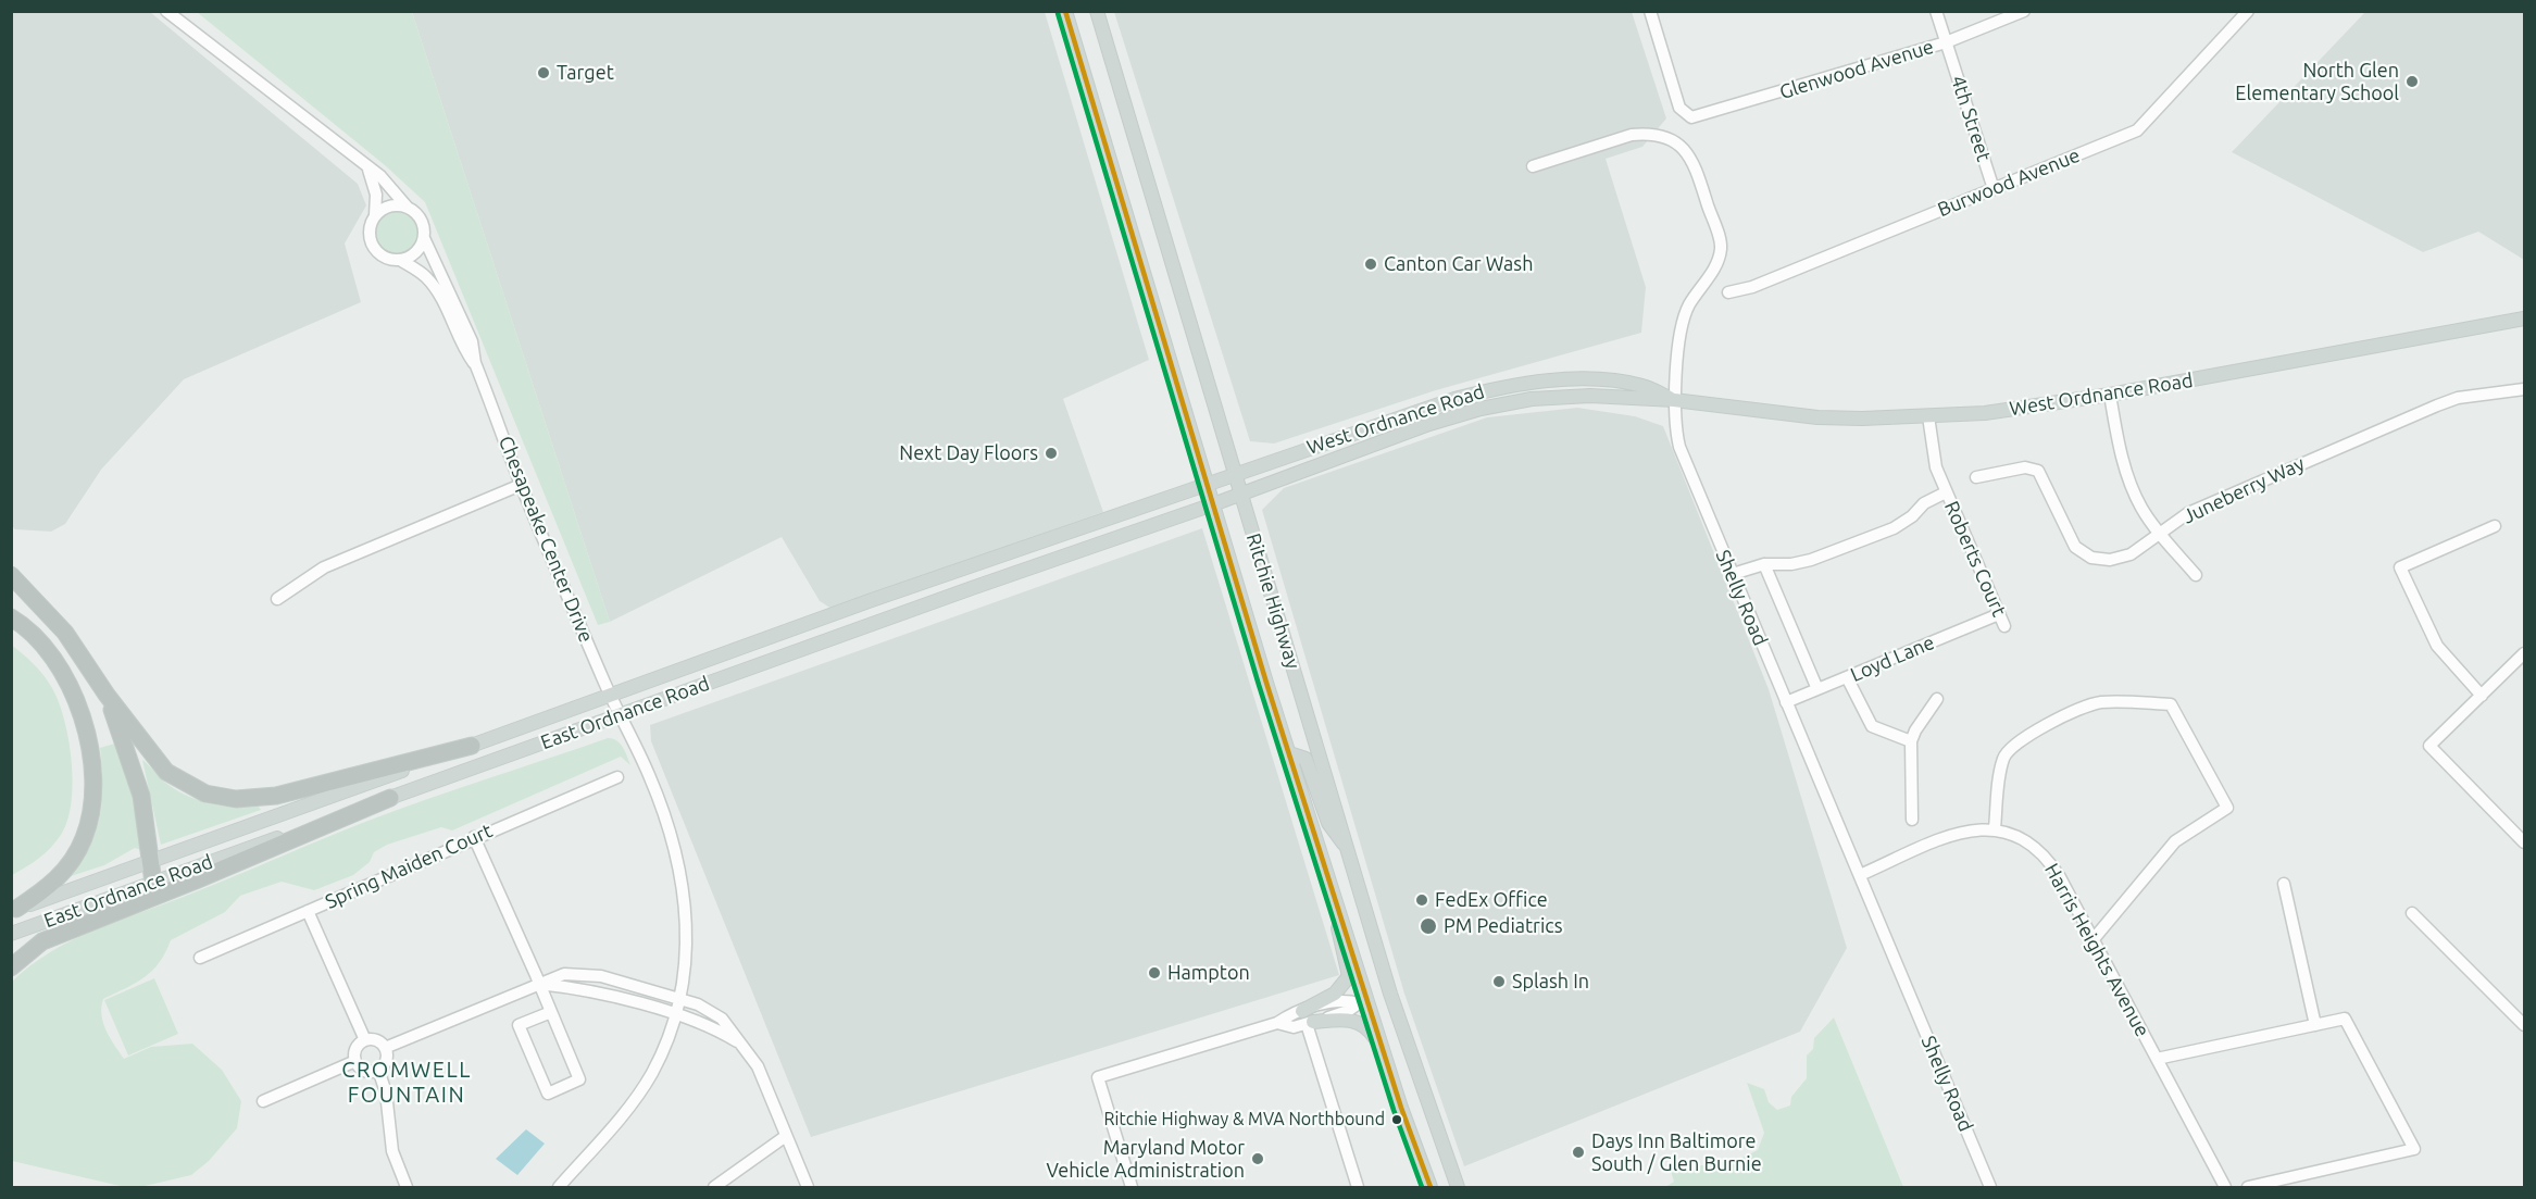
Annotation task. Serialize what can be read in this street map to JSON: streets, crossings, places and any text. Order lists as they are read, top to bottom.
{
  "streets": {
    "main road": ["West Ordnance Road", "Ritchie Highway", "East Ordnance Road"],
    "street": [
      "Glenwood Avenue",
      "4th Street",
      "Burwood Avenue",
      "Juneberry Way",
      "Chesapeake Center Drive",
      "Roberts Court",
      "Shelly Road",
      "Loyd Lane",
      "Spring Maiden Court",
      "Harris Heights Avenue"
    ]
  },
  "crossings": [
    ["Glenwood Avenue", "4th Street"],
    ["4th Street", "Burwood Avenue"],
    ["West Ordnance Road", "Roberts Court"],
    ["West Ordnance Road", "Shelly Road"],
    ["West Ordnance Road", "Ritchie Highway"],
    ["West Ordnance Road", "East Ordnance Road"],
    ["Chesapeake Center Drive", "East Ordnance Road"],
    ["Roberts Court", "Shelly Road"],
    ["Roberts Court", "Loyd Lane"],
    ["Shelly Road", "Loyd Lane"],
    ["Shelly Road", "Harris Heights Avenue"],
    ["Ritchie Highway", "East Ordnance Road"]
  ],
  "districts": ["CROMWELL FOUNTAIN"],
  "places": [
    "Target",
    "North Glen Elementary School",
    "Canton Car Wash",
    "Next Day Floors",
    "FedEx Office",
    "PM Pediatrics",
    "Hampton",
    "Splash In",
    "Ritchie Highway & MVA Northbound",
    "Days Inn Baltimore South / Glen Burnie",
    "Maryland Motor Vehicle Administration"
  ]
}
